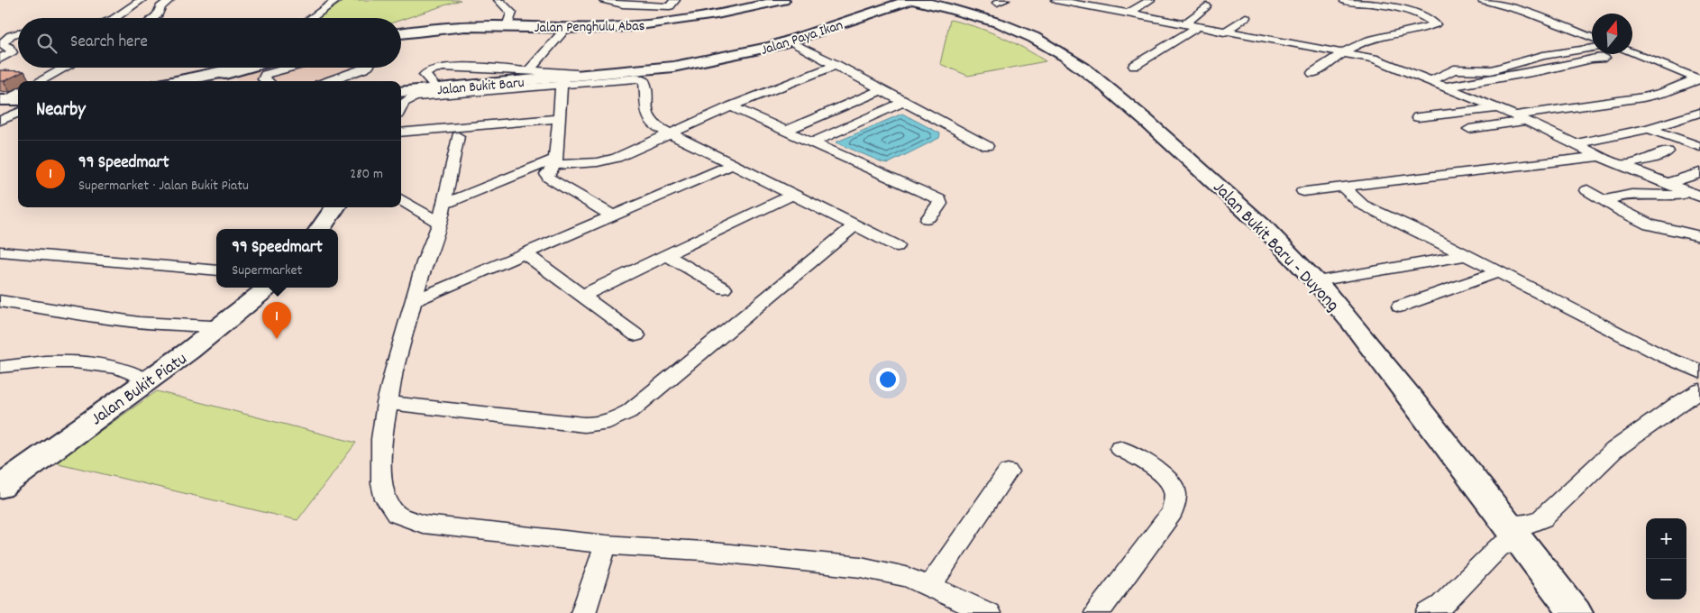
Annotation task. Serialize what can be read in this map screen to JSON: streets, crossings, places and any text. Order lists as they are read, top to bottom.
{
  "streets": {
    "main road": [
      "Jalan Penghulu Abas",
      "Jalan Paya Ikan",
      "Jalan Bukit Baru",
      "Jalan Bukit Baru - Duyong",
      "Jalan Bukit Piatu"
    ]
  },
  "crossings": [
    ["Jalan Paya Ikan", "Jalan Bukit Baru"],
    ["Jalan Paya Ikan", "Jalan Bukit Baru - Duyong"]
  ],
  "north": "top",
  "page": {
    "search": "Search here",
    "heading": "Nearby",
    "list": [
      {
        "mark": "1",
        "name": "99 Speedmart",
        "note": "Supermarket · Jalan Bukit Piatu",
        "value": "280 m"
      }
    ],
    "popup": ["99 Speedmart", "Supermarket"],
    "pins": "1",
    "map_buttons": ["+", "−"]
  }
}
